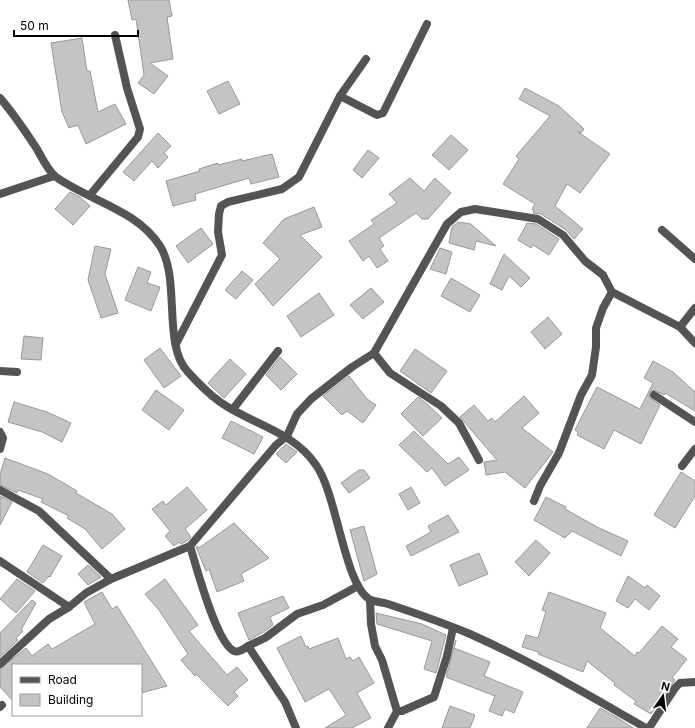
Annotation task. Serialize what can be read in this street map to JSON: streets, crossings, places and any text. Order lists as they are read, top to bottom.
{
  "legend": ["Road", "Building"],
  "scale_bar": "50 m",
  "north": "top"
}
